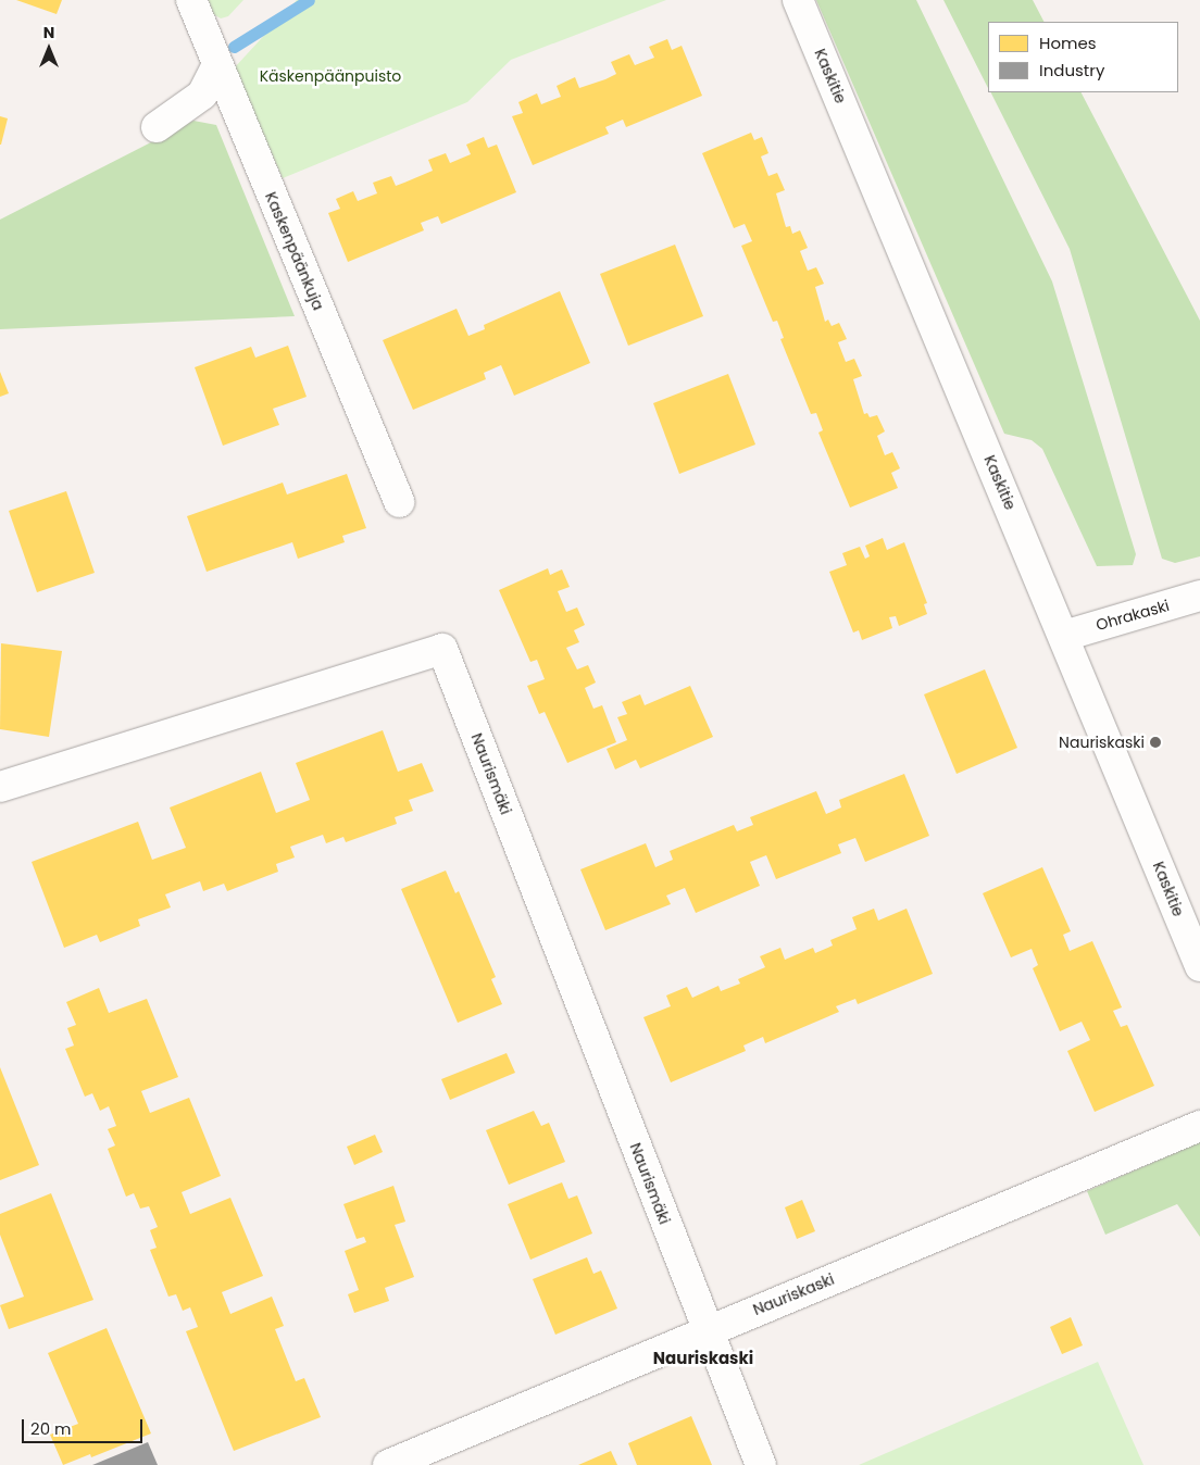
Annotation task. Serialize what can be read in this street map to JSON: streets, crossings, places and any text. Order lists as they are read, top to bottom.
{
  "streets": {
    "street": [
      "Kaskitie",
      "Kaskenpäänkuja",
      "Ohrakaski",
      "Naurismäki",
      "Nauriskaski"
    ]
  },
  "crossings": [
    ["Kaskitie", "Ohrakaski"],
    ["Naurismäki", "Nauriskaski"]
  ],
  "districts": ["Nauriskaski"],
  "parks": ["Käskenpäänpuisto"],
  "places": ["Nauriskaski"],
  "legend": ["Homes", "Industry"],
  "scale_bar": "20 m",
  "north": "top"
}
